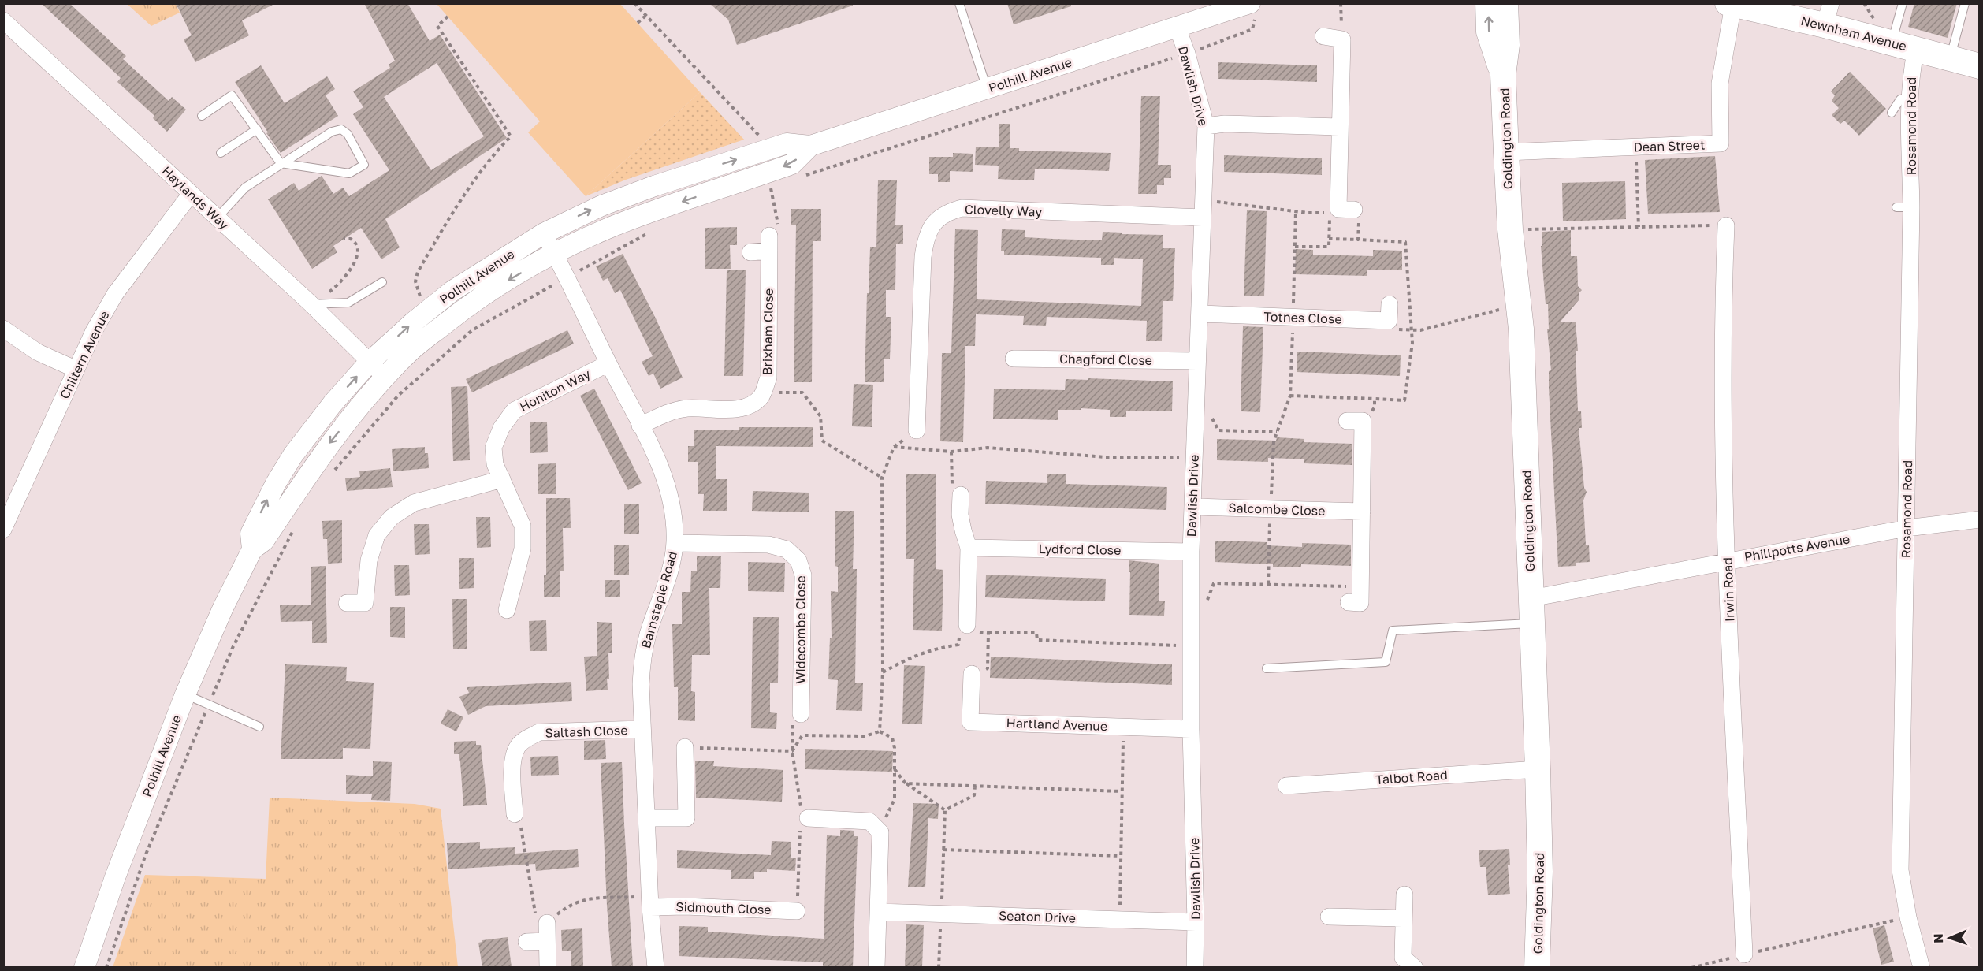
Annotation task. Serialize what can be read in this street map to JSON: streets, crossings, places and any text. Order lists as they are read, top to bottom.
{
  "streets": {
    "main road": ["Newnham Avenue", "Goldington Road"],
    "street": [
      "Polhill Avenue",
      "Dawlish Drive",
      "Rosamond Road",
      "Dean Street",
      "Haylands Way",
      "Clovelly Way",
      "Totnes Close",
      "Brixham Close",
      "Chiltern Avenue",
      "Chagford Close",
      "Honiton Way",
      "Salcombe Close",
      "Phillpotts Avenue",
      "Lydford Close",
      "Irwin Road",
      "Barnstaple Road",
      "Widecombe Close",
      "Hartland Avenue",
      "Saltash Close",
      "Talbot Road",
      "Sidmouth Close",
      "Seaton Drive"
    ]
  },
  "crossings": [
    ["Newnham Avenue", "Rosamond Road"],
    ["Newnham Avenue", "Dean Street"],
    ["Polhill Avenue", "Dawlish Drive"],
    ["Polhill Avenue", "Haylands Way"],
    ["Polhill Avenue", "Barnstaple Road"],
    ["Dawlish Drive", "Clovelly Way"],
    ["Dawlish Drive", "Totnes Close"],
    ["Dawlish Drive", "Chagford Close"],
    ["Dawlish Drive", "Salcombe Close"],
    ["Dawlish Drive", "Lydford Close"],
    ["Dawlish Drive", "Hartland Avenue"],
    ["Dawlish Drive", "Seaton Drive"],
    ["Rosamond Road", "Phillpotts Avenue"],
    ["Goldington Road", "Dean Street"],
    ["Goldington Road", "Phillpotts Avenue"],
    ["Goldington Road", "Talbot Road"],
    ["Haylands Way", "Chiltern Avenue"],
    ["Brixham Close", "Barnstaple Road"],
    ["Honiton Way", "Barnstaple Road"],
    ["Phillpotts Avenue", "Irwin Road"],
    ["Barnstaple Road", "Widecombe Close"],
    ["Barnstaple Road", "Saltash Close"],
    ["Barnstaple Road", "Sidmouth Close"]
  ],
  "north": "left"
}
